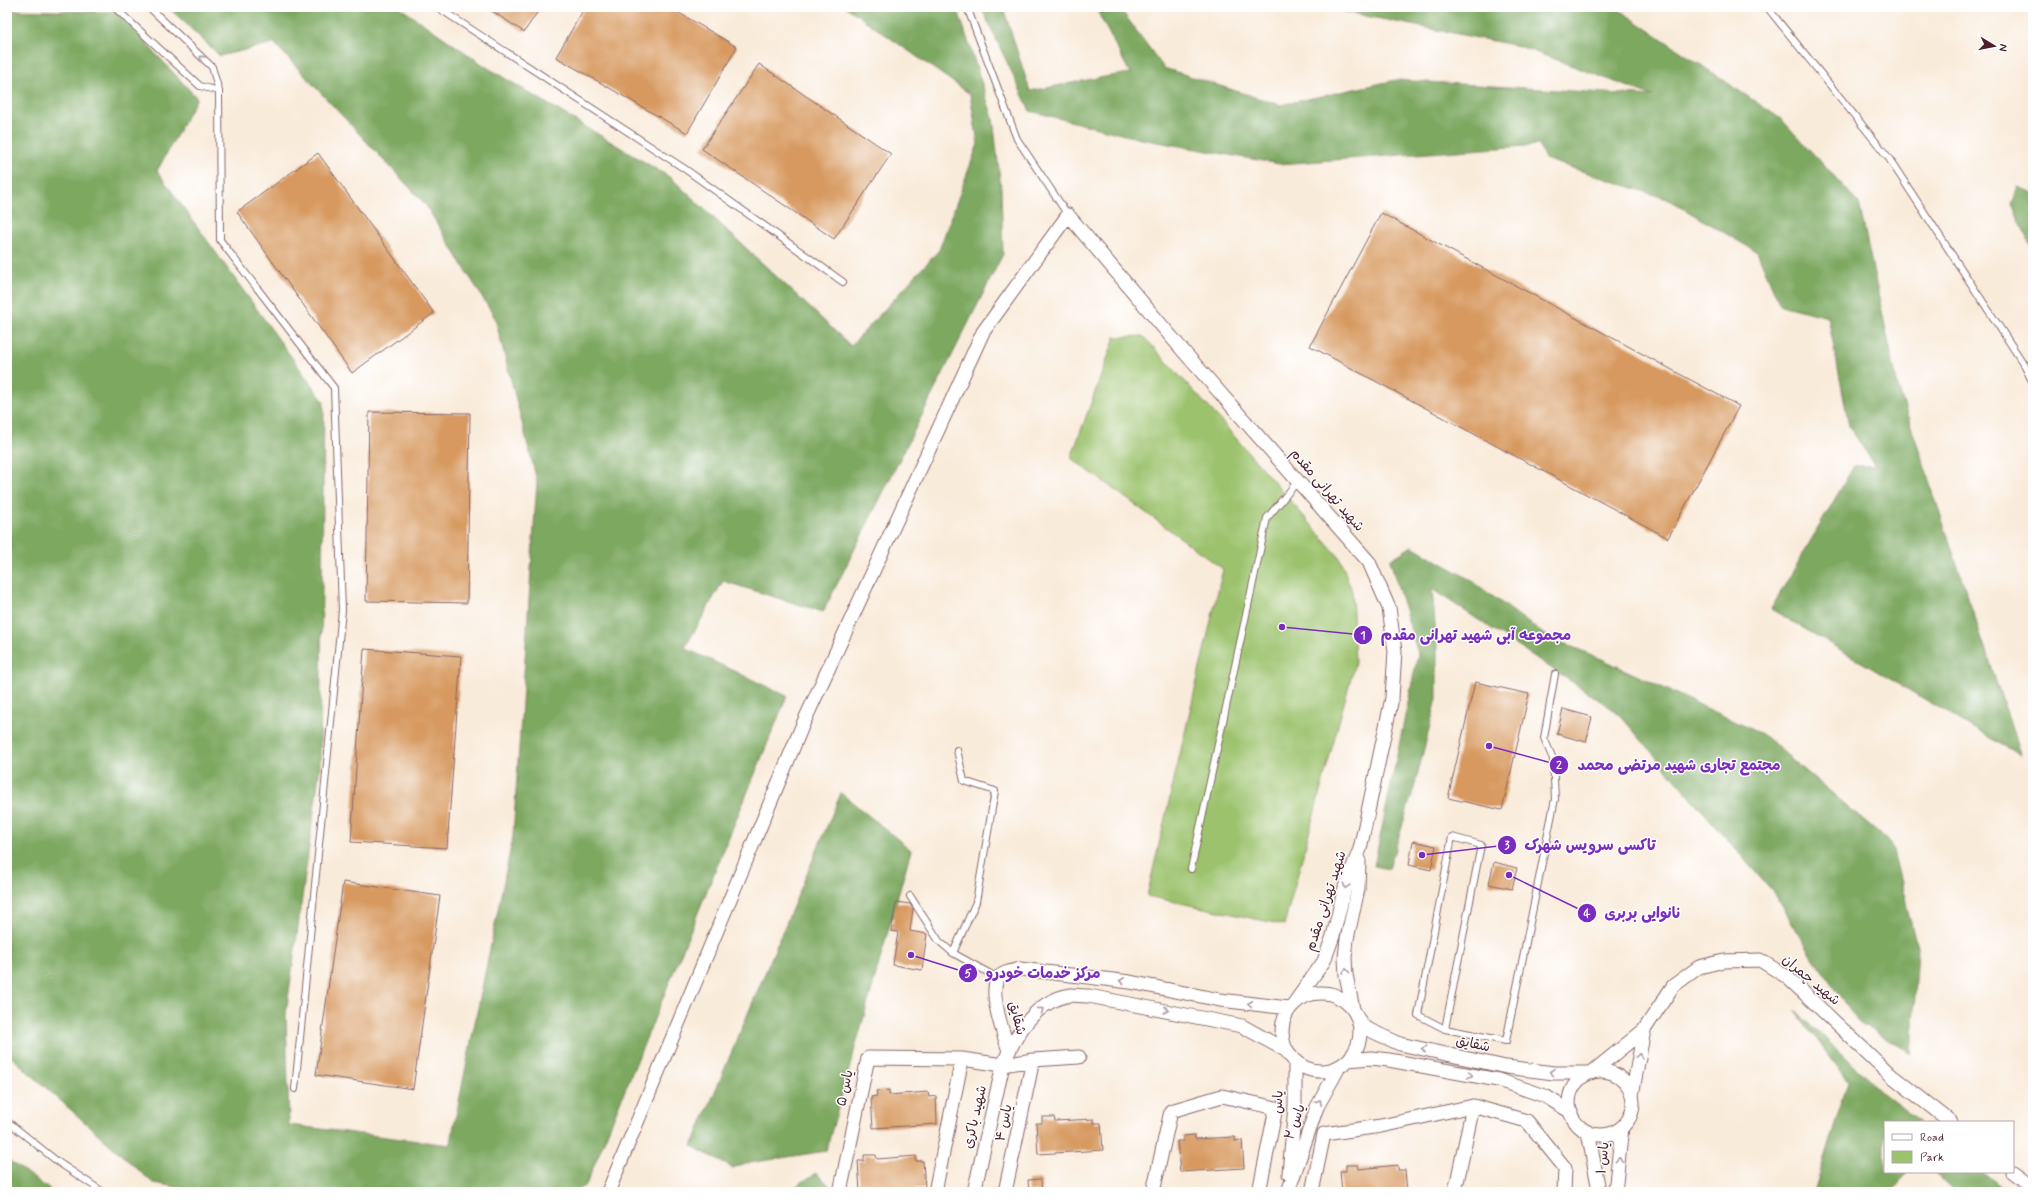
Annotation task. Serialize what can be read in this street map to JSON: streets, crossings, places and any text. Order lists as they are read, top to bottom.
{
  "streets": {
    "street": [
      "شهید تهرانی مقدم",
      "شهید چمران",
      "شقایق",
      "یاس ۵",
      "یاس",
      "شهید باکری",
      "یاس ۲",
      "یاس ۴",
      "یاس ۱"
    ]
  },
  "crossings": [
    ["شهید تهرانی مقدم", "شقایق"],
    ["شهید تهرانی مقدم", "یاس"],
    ["شهید تهرانی مقدم", "یاس ۲"],
    ["شهید چمران", "شقایق"],
    ["شهید چمران", "یاس ۱"],
    ["شقایق", "یاس"],
    ["شقایق", "شهید باکری"],
    ["شقایق", "یاس ۲"],
    ["شقایق", "یاس ۱"],
    ["یاس ۵", "شهید باکری"],
    ["یاس", "یاس ۲"]
  ],
  "one_way": ["یاس ۲"],
  "places": [
    "مجموعه آبی شهید تهرانی مقدم",
    "مجتمع تجاری شهید مرتضی محمد",
    "تاکسی سرویس شهرک",
    "نانوایی بربری",
    "مرکز خدمات خودرو"
  ],
  "legend": ["Road", "Park"],
  "north": "right"
}
